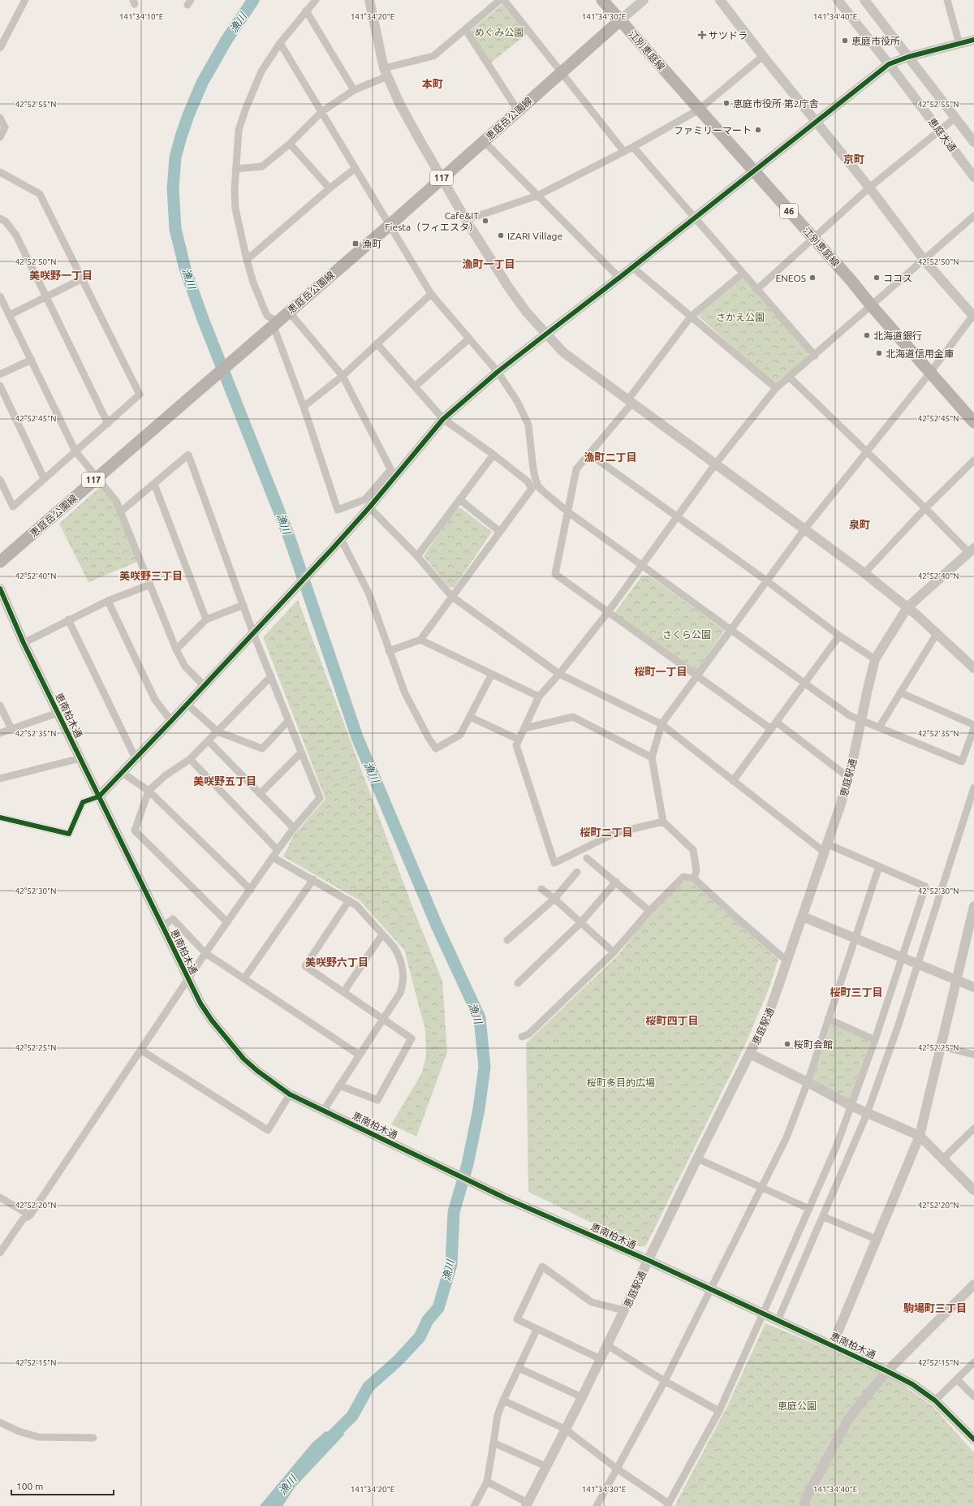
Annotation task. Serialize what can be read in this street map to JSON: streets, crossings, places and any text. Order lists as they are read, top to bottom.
{
  "streets": {
    "main road": [
      "江別恵庭線",
      "恵庭岳公園線",
      "117",
      "46"
    ],
    "street": ["恵庭大通", "恵南柏木通", "恵庭駅通"]
  },
  "crossings": [
    ["江別恵庭線", "恵庭岳公園線"],
    ["恵南柏木通", "恵庭駅通"]
  ],
  "districts": [
    "本町",
    "京町",
    "漁町一丁目",
    "美咲野一丁目",
    "漁町二丁目",
    "泉町",
    "美咲野三丁目",
    "桜町一丁目",
    "美咲野五丁目",
    "桜町二丁目",
    "美咲野六丁目",
    "桜町三丁目",
    "桜町四丁目",
    "駒場町三丁目"
  ],
  "water": ["漁川"],
  "parks": [
    "めぐみ公園",
    "さかえ公園",
    "さくら公園",
    "桜町多目的広場",
    "恵庭公園"
  ],
  "places": {
    "health": ["サツドラ"],
    "other": [
      "恵庭市役所",
      "恵庭市役所 第2庁舎",
      "ファミリーマート",
      "Cafe&IT Fiesta（フィエスタ）",
      "IZARI Village",
      "ENEOS",
      "ココス",
      "北海道銀行",
      "北海道信用金庫",
      "桜町会館"
    ],
    "transit": ["漁町"]
  },
  "scale_bar": "100 m",
  "coordinates": [
    "141°34'10\"E",
    "141°34'20\"E",
    "141°34'30\"E",
    "141°34'40\"E",
    "42°52'55\"N",
    "42°52'50\"N",
    "42°52'45\"N",
    "42°52'40\"N",
    "42°52'35\"N",
    "42°52'30\"N",
    "42°52'25\"N",
    "42°52'20\"N",
    "42°52'15\"N"
  ]
}
